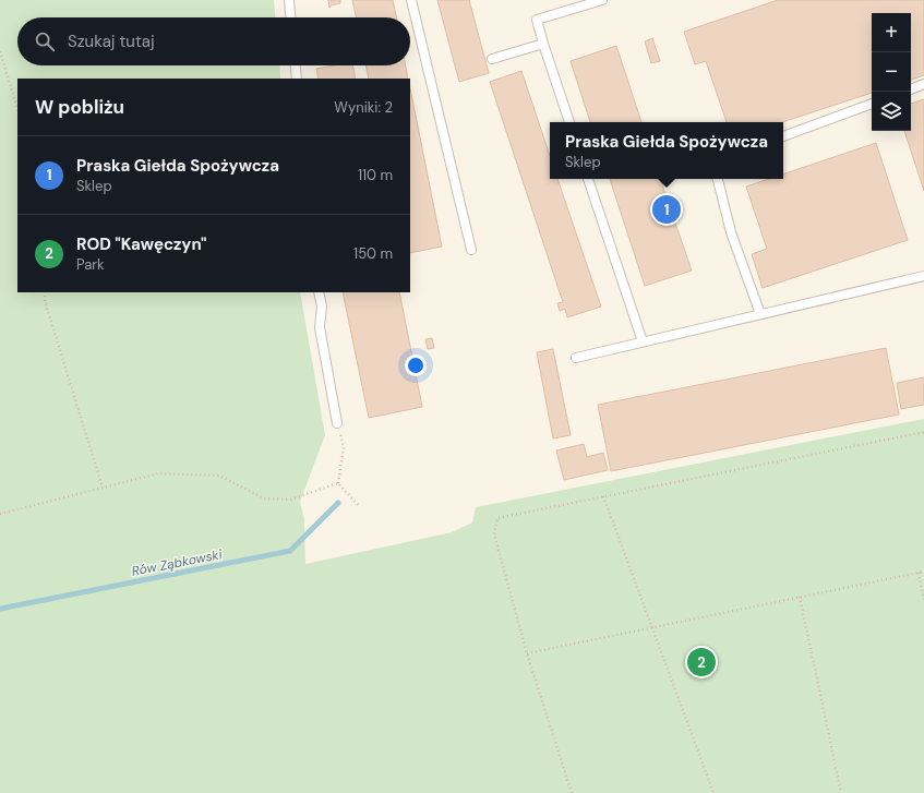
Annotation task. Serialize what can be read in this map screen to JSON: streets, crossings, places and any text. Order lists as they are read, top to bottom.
{
  "water": ["Rów Ząbkowski"],
  "page": {
    "map_buttons": ["+", "−"],
    "search": "Szukaj tutaj",
    "heading": ["W pobliżu", "Wyniki: 2"],
    "popup": ["Praska Giełda Spożywcza", "Sklep"],
    "list": [
      {
        "mark": "1",
        "name": "Praska Giełda Spożywcza",
        "note": "Sklep",
        "value": "110 m"
      },
      {
        "mark": "2",
        "name": "ROD \"Kawęczyn\"",
        "note": "Park",
        "value": "150 m"
      }
    ],
    "pins": ["1", "2"]
  }
}
